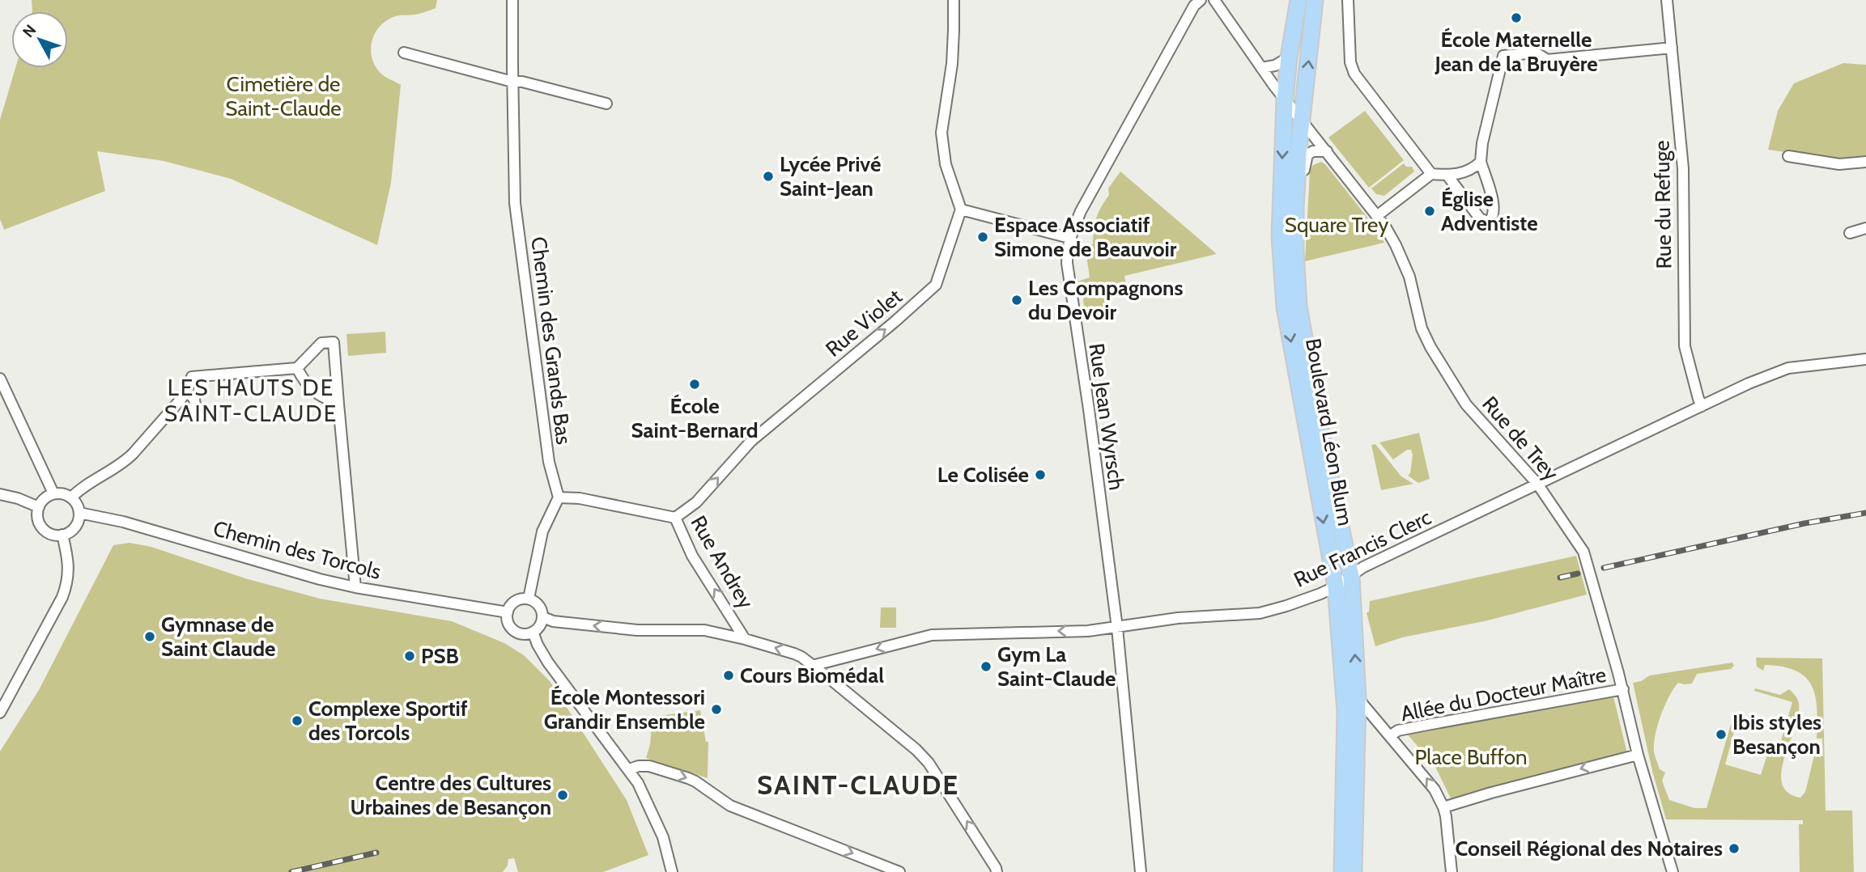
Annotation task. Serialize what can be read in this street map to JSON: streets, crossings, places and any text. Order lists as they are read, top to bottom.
{
  "streets": {
    "main road": ["Boulevard Léon Blum"],
    "street": [
      "Rue du Refuge",
      "Rue Violet",
      "Chemin des Grands Bas",
      "Rue Jean Wyrsch",
      "Rue de Trey",
      "Rue Francis Clerc",
      "Chemin des Torcols",
      "Rue Andrey",
      "Allée du Docteur Maître"
    ]
  },
  "crossings": [
    ["Rue du Refuge", "Rue Francis Clerc"],
    ["Rue Violet", "Rue Andrey"],
    ["Chemin des Grands Bas", "Rue Andrey"],
    ["Rue Jean Wyrsch", "Rue Francis Clerc"],
    ["Boulevard Léon Blum", "Rue de Trey"],
    ["Boulevard Léon Blum", "Rue Francis Clerc"],
    ["Rue de Trey", "Rue Francis Clerc"],
    ["Rue de Trey", "Allée du Docteur Maître"],
    ["Rue Francis Clerc", "Rue Andrey"],
    ["Chemin des Torcols", "Rue Andrey"]
  ],
  "one_way": ["Rue Violet", "Rue Andrey"],
  "districts": ["LES HAUTS DE SAINT-CLAUDE", "SAINT-CLAUDE"],
  "parks": ["Cimetière de Saint-Claude", "Square Trey", "Place Buffon"],
  "places": [
    "École Maternelle Jean de la Bruyère",
    "Lycée Privé Saint-Jean",
    "Église Adventiste",
    "Espace Associatif Simone de Beauvoir",
    "Les Compagnons du Devoir",
    "École Saint-Bernard",
    "Le Colisée",
    "Gymnase de Saint Claude",
    "PSB",
    "Gym La Saint-Claude",
    "Cours Biomédal",
    "École Montessori Grandir Ensemble",
    "Complexe Sportif des Torcols",
    "Ibis styles Besançon",
    "Centre des Cultures Urbaines de Besançon",
    "Conseil Régional des Notaires"
  ],
  "north": "top left"
}
